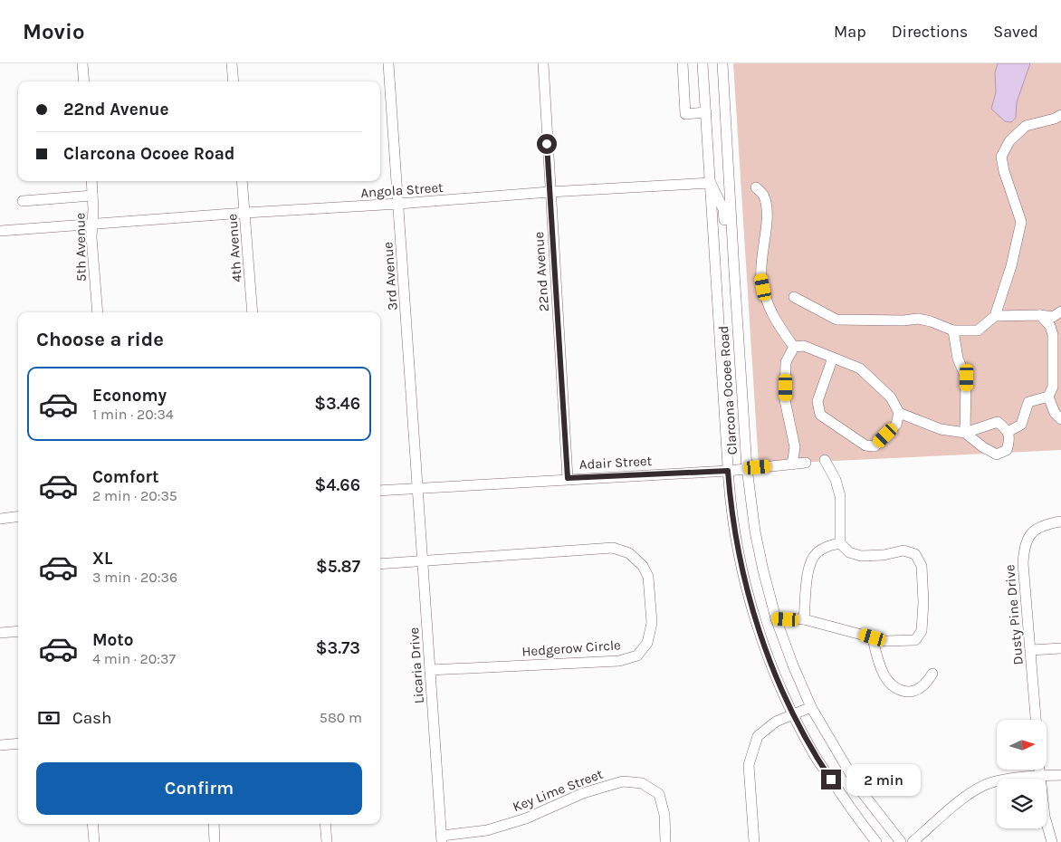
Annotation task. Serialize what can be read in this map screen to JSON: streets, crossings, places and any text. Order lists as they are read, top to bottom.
{
  "streets": {
    "street": [
      "Angola Street",
      "5th Avenue",
      "4th Avenue",
      "22nd Avenue",
      "3rd Avenue",
      "Clarcona Ocoee Road",
      "Adair Street",
      "Dusty Pine Drive",
      "Hedgerow Circle",
      "Licaria Drive",
      "Key Lime Street"
    ]
  },
  "crossings": [
    ["Angola Street", "5th Avenue"],
    ["Angola Street", "4th Avenue"],
    ["Angola Street", "22nd Avenue"],
    ["Angola Street", "3rd Avenue"],
    ["Angola Street", "Clarcona Ocoee Road"],
    ["22nd Avenue", "Adair Street"],
    ["3rd Avenue", "Adair Street"],
    ["3rd Avenue", "Licaria Drive"],
    ["Clarcona Ocoee Road", "Adair Street"],
    ["Adair Street", "Licaria Drive"],
    ["Hedgerow Circle", "Licaria Drive"],
    ["Licaria Drive", "Key Lime Street"]
  ],
  "north": "right",
  "page": {
    "header": "Movio",
    "nav": ["Map", "Directions", "Saved"],
    "banner": ["22nd Avenue", "Clarcona Ocoee Road"],
    "heading": "Choose a ride",
    "list": [
      {
        "name": "Economy",
        "note": "1 min · 20:34",
        "value": "$3.46"
      },
      {
        "name": "Comfort",
        "note": "2 min · 20:35",
        "value": "$4.66"
      },
      {
        "name": "XL",
        "note": "3 min · 20:36",
        "value": "$5.87"
      },
      {
        "name": "Moto",
        "note": "4 min · 20:37",
        "value": "$3.73"
      }
    ],
    "pay": ["Cash", "580 m"],
    "buttons": "Confirm",
    "bubble": "2 min"
  }
}
